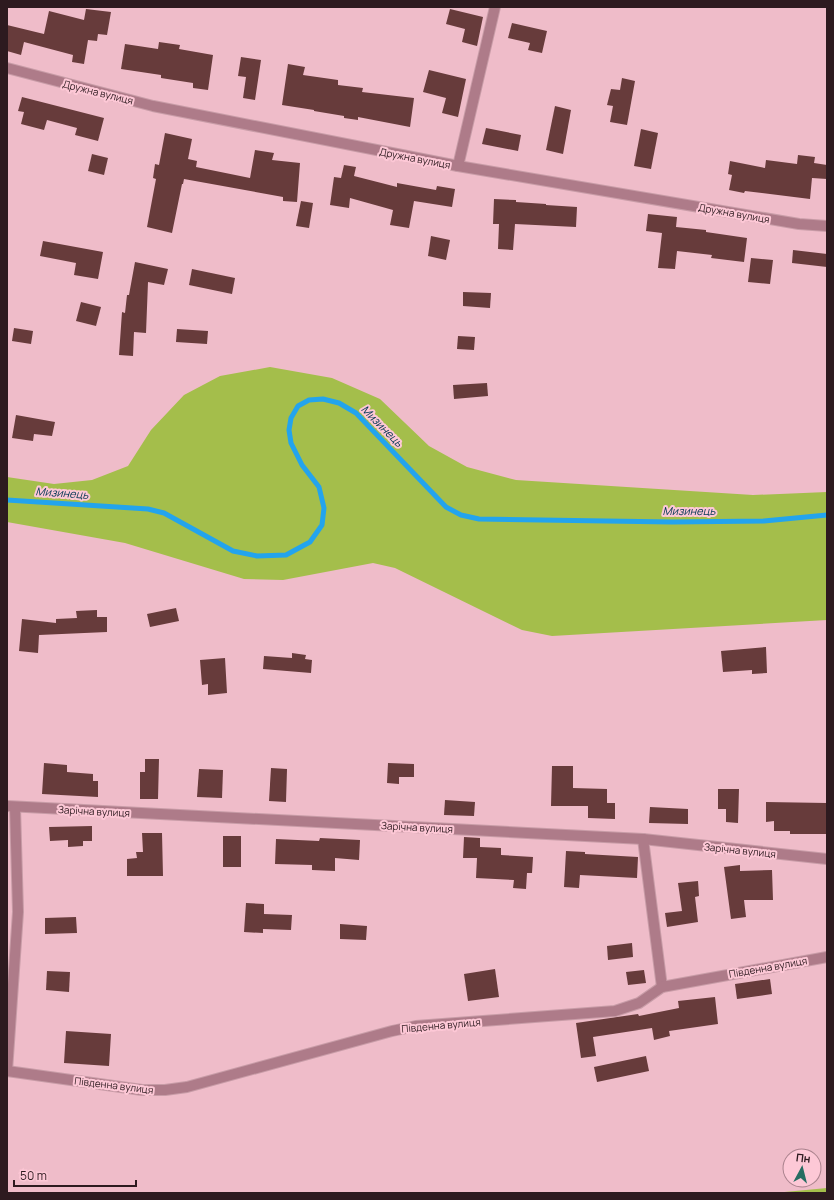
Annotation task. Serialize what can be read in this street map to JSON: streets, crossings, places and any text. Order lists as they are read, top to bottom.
{
  "streets": {
    "street": ["Дружна вулиця", "Зарічна вулиця", "Південна вулиця"]
  },
  "water": ["Мизинець"],
  "scale_bar": "50 m",
  "north": "top"
}
